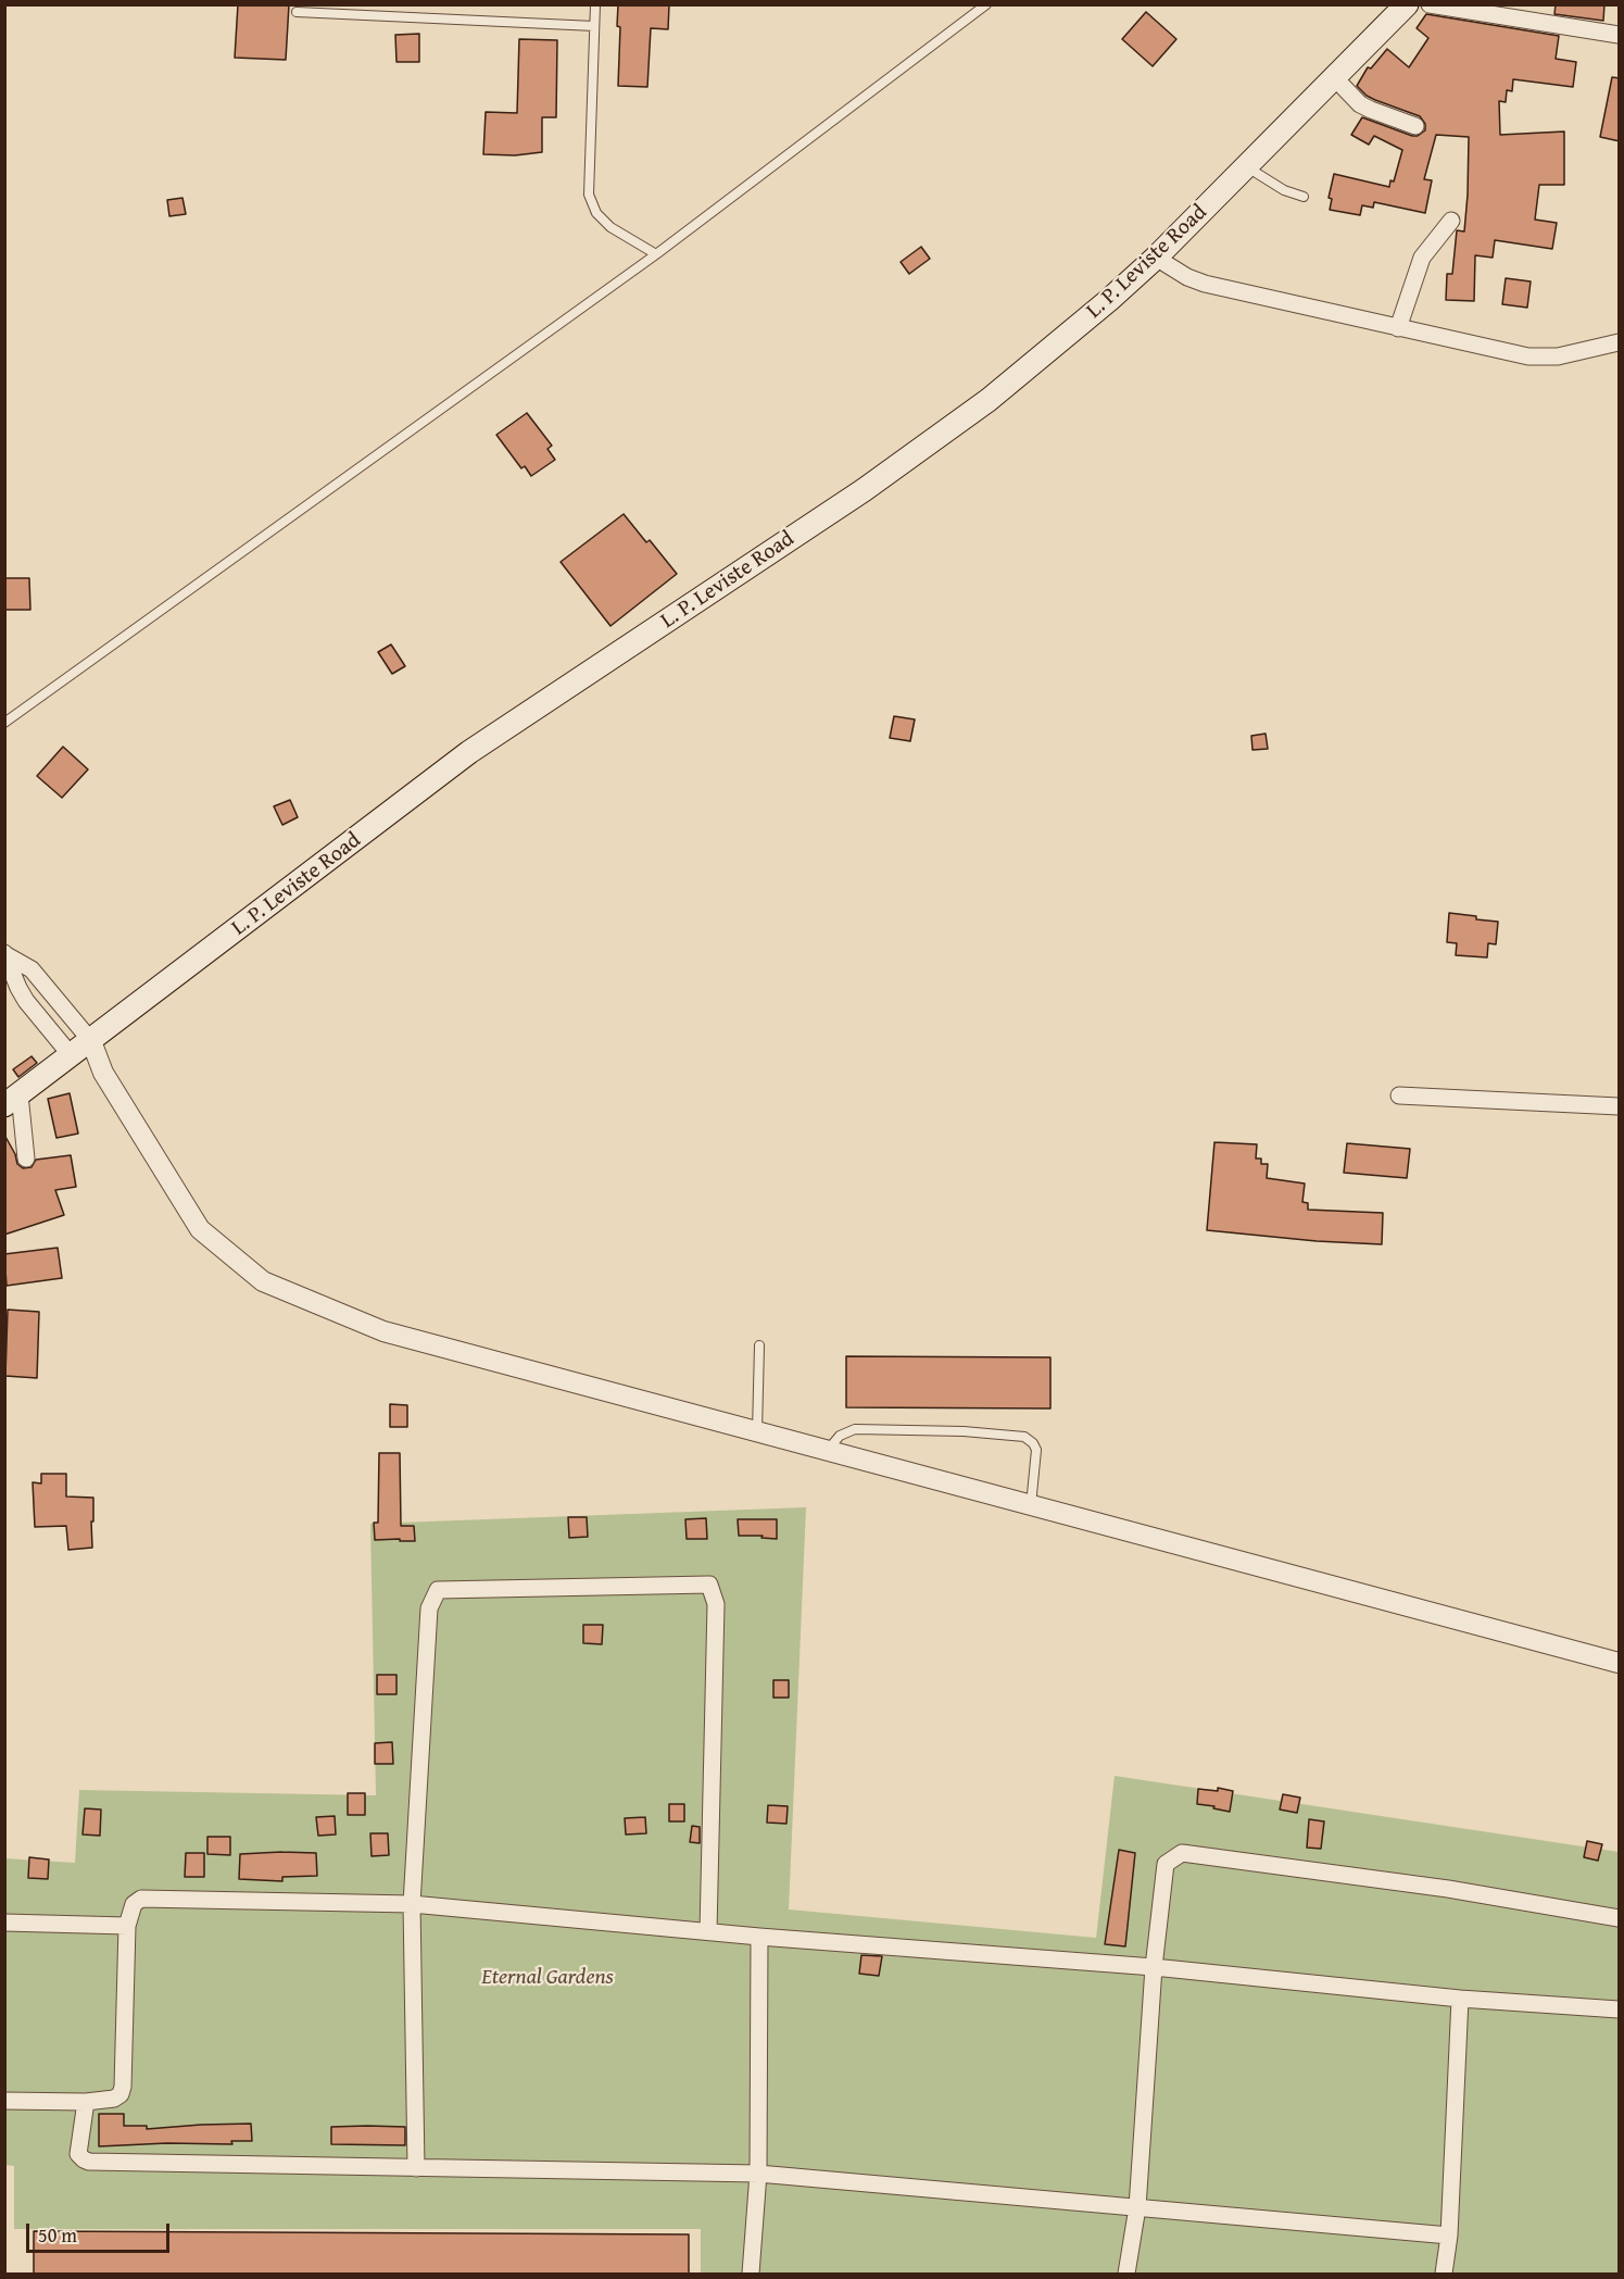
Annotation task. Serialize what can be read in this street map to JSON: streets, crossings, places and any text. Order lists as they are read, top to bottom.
{
  "streets": {
    "main road": ["L. P. Leviste Road"]
  },
  "parks": ["Eternal Gardens"],
  "scale_bar": "50 m"
}
